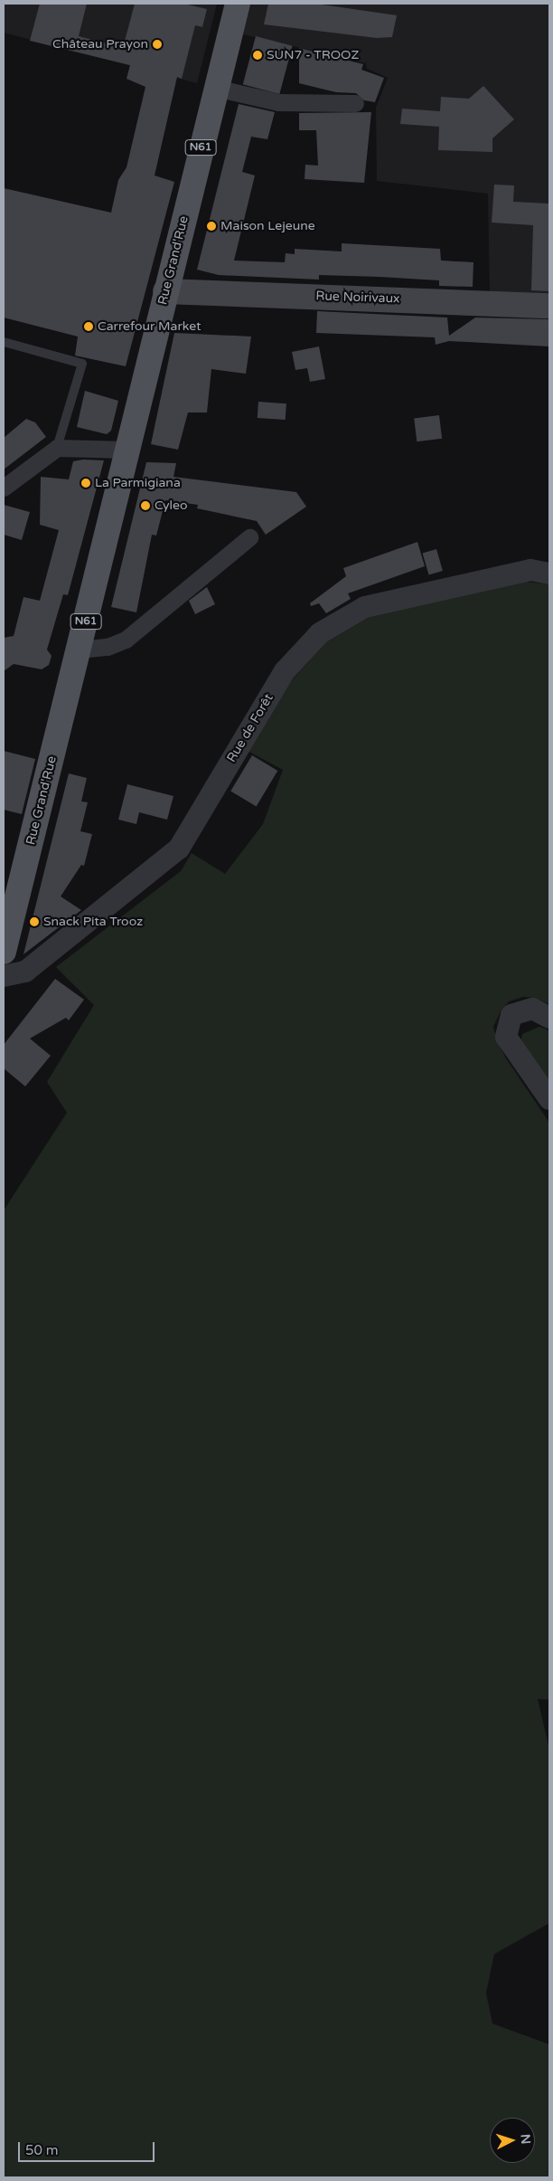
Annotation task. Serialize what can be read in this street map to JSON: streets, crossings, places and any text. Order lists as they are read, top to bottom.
{
  "streets": {
    "main road": ["N61", "Rue Grand'Rue", "Rue Noirivaux"],
    "street": ["Rue de Forêt"]
  },
  "crossings": [
    ["Rue Grand'Rue", "Rue Noirivaux"]
  ],
  "places": [
    "Château Prayon",
    "SUN7 - TROOZ",
    "Maison Lejeune",
    "Carrefour Market",
    "La Parmigiana",
    "Cyleo",
    "Snack Pita Trooz"
  ],
  "scale_bar": "50 m",
  "north": "right"
}
